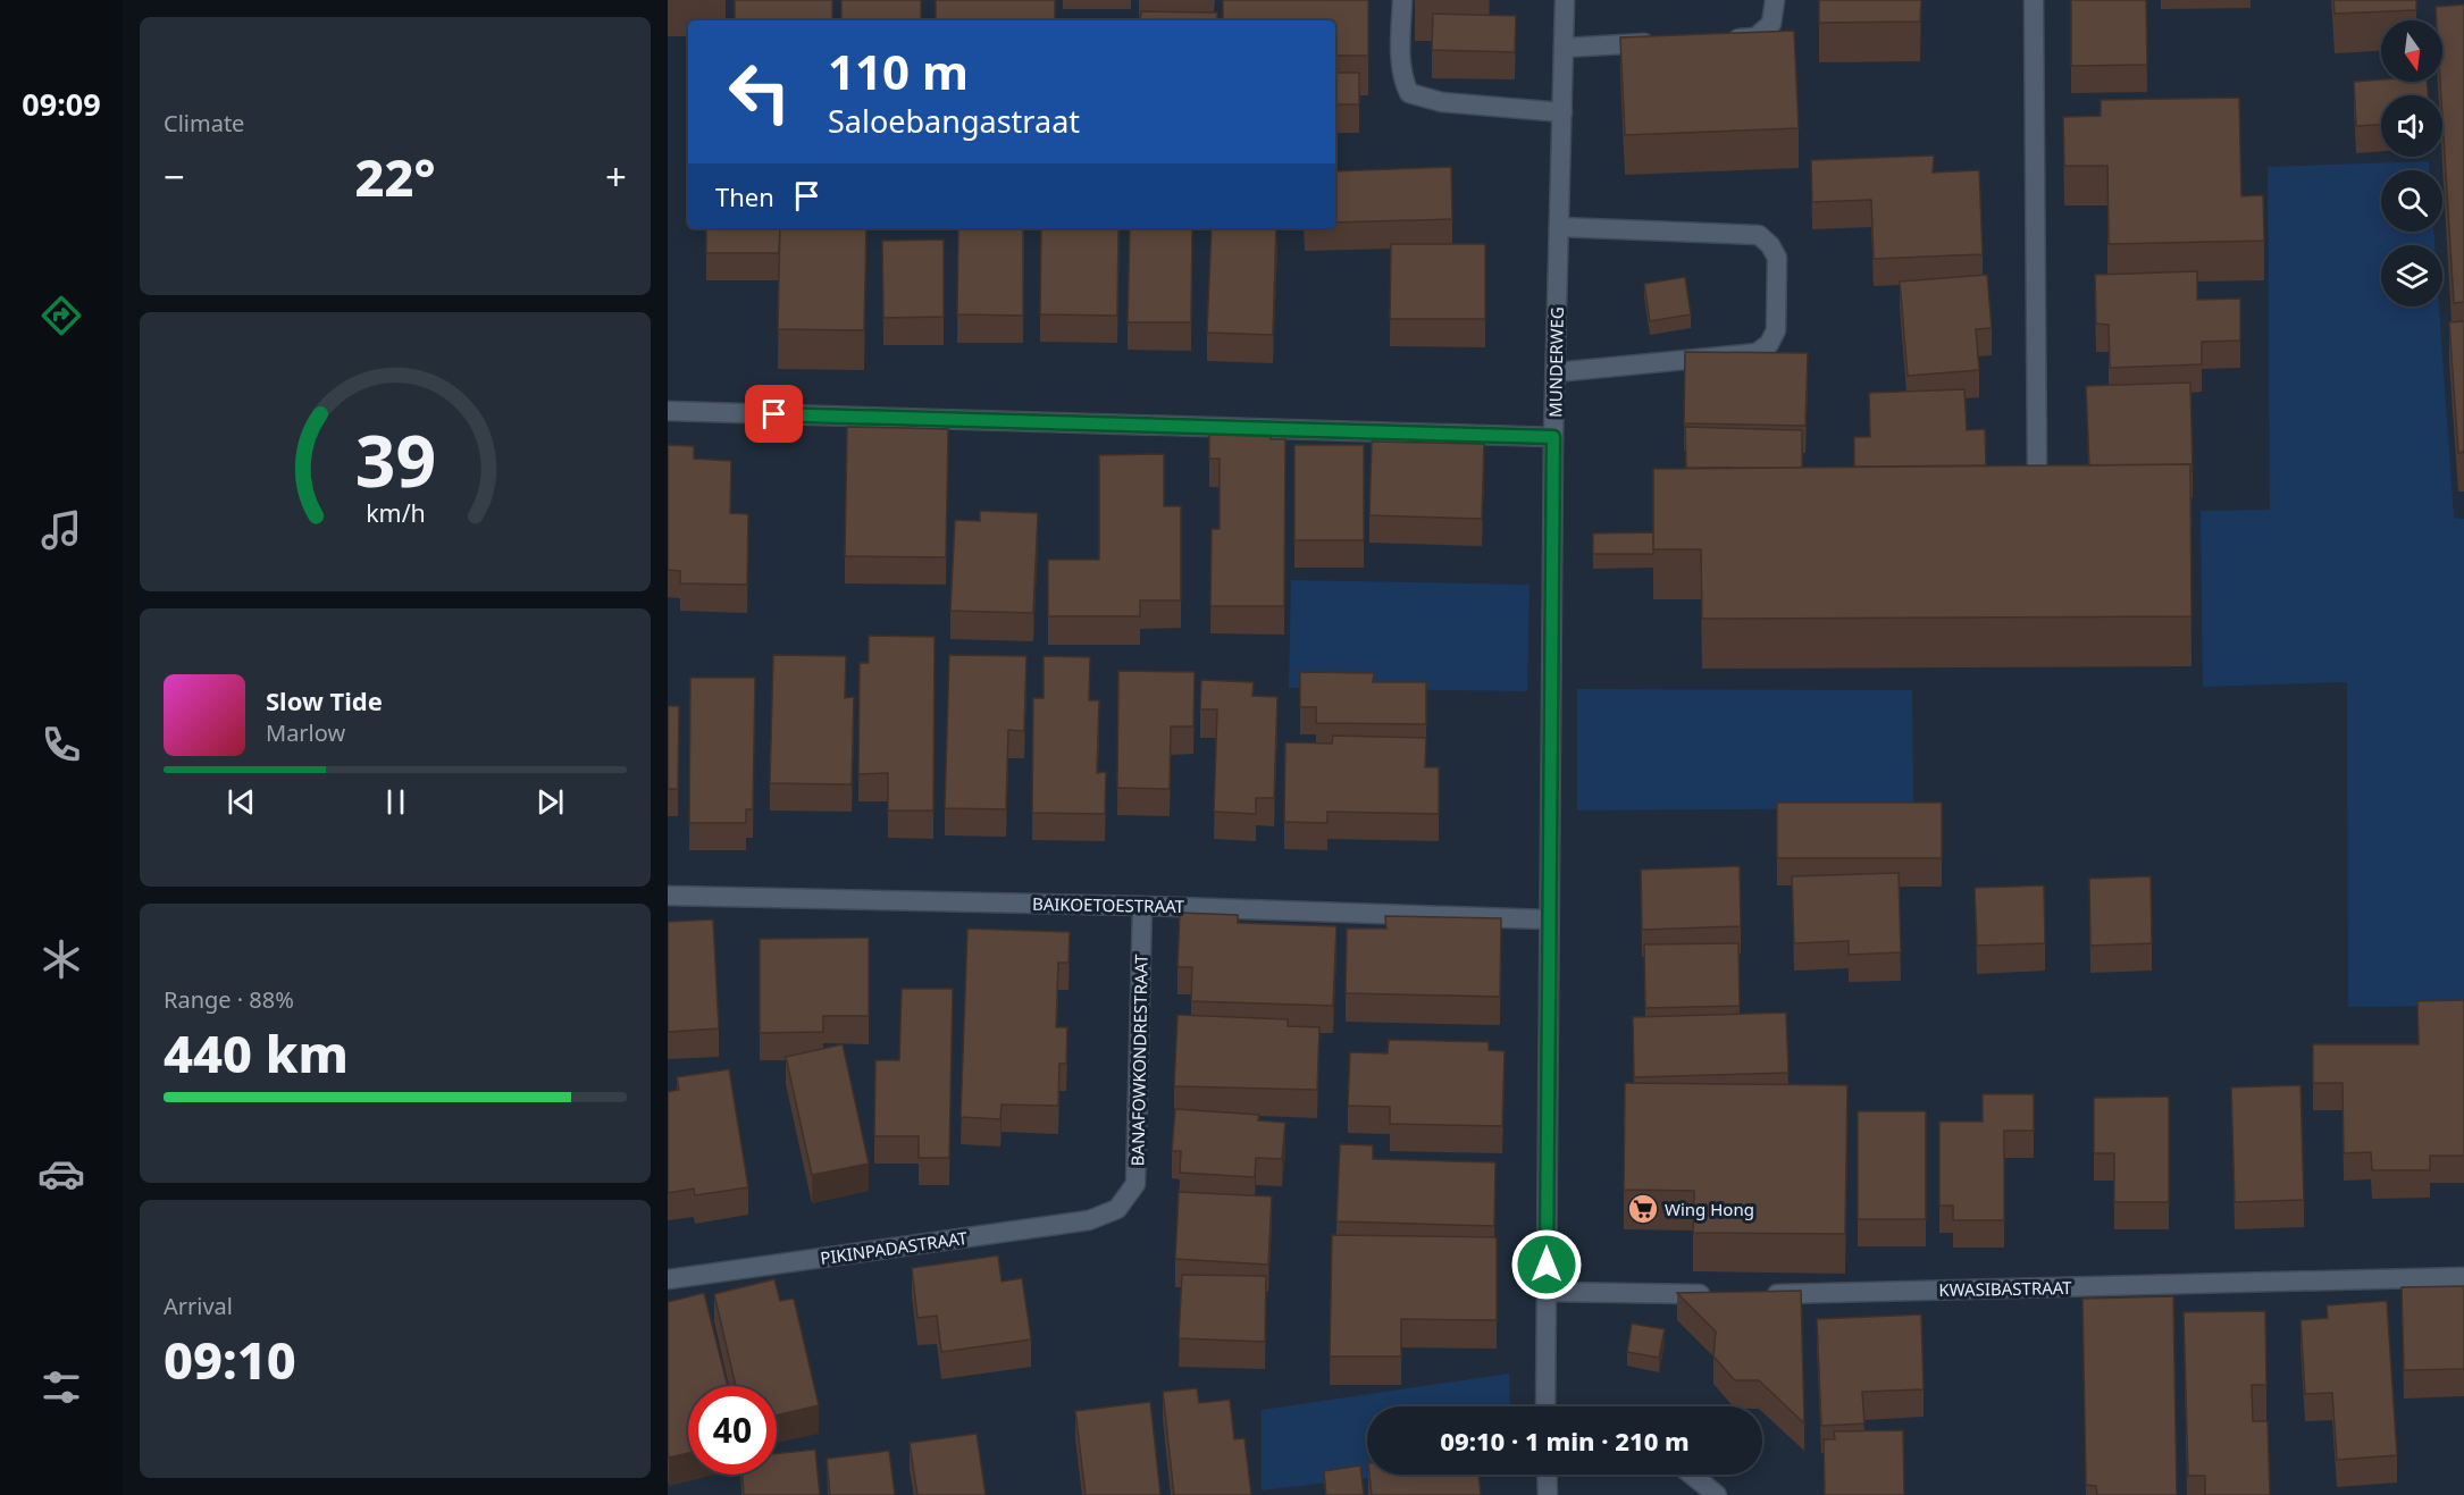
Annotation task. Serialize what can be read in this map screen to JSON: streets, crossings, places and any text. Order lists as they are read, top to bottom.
{
  "streets": {
    "street": [
      "MUNDERWEG",
      "BAIKOETOESTRAAT",
      "BANAFOWKONDRESTRAAT",
      "PIKINPADASTRAAT",
      "KWASIBASTRAAT"
    ]
  },
  "crossings": [
    ["MUNDERWEG", "BAIKOETOESTRAAT"],
    ["BAIKOETOESTRAAT", "BANAFOWKONDRESTRAAT"],
    ["BANAFOWKONDRESTRAAT", "PIKINPADASTRAAT"]
  ],
  "places": {
    "supermarket": ["Wing Hong"]
  },
  "north": "bottom",
  "page": {
    "tabs": "09:09",
    "tile": [
      "Climate",
      ["Range · 88%", "440 km"],
      ["Arrival", "09:10"]
    ],
    "turn": ["110 m", "Saloebangastraat"],
    "heat": ["−", "22°", "+"],
    "then": "Then",
    "song": ["Slow Tide", "Marlow"],
    "limit": "40",
    "trip": "09:10 · 1 min · 210 m",
    "gauge": ["39", "km/h"]
  }
}
